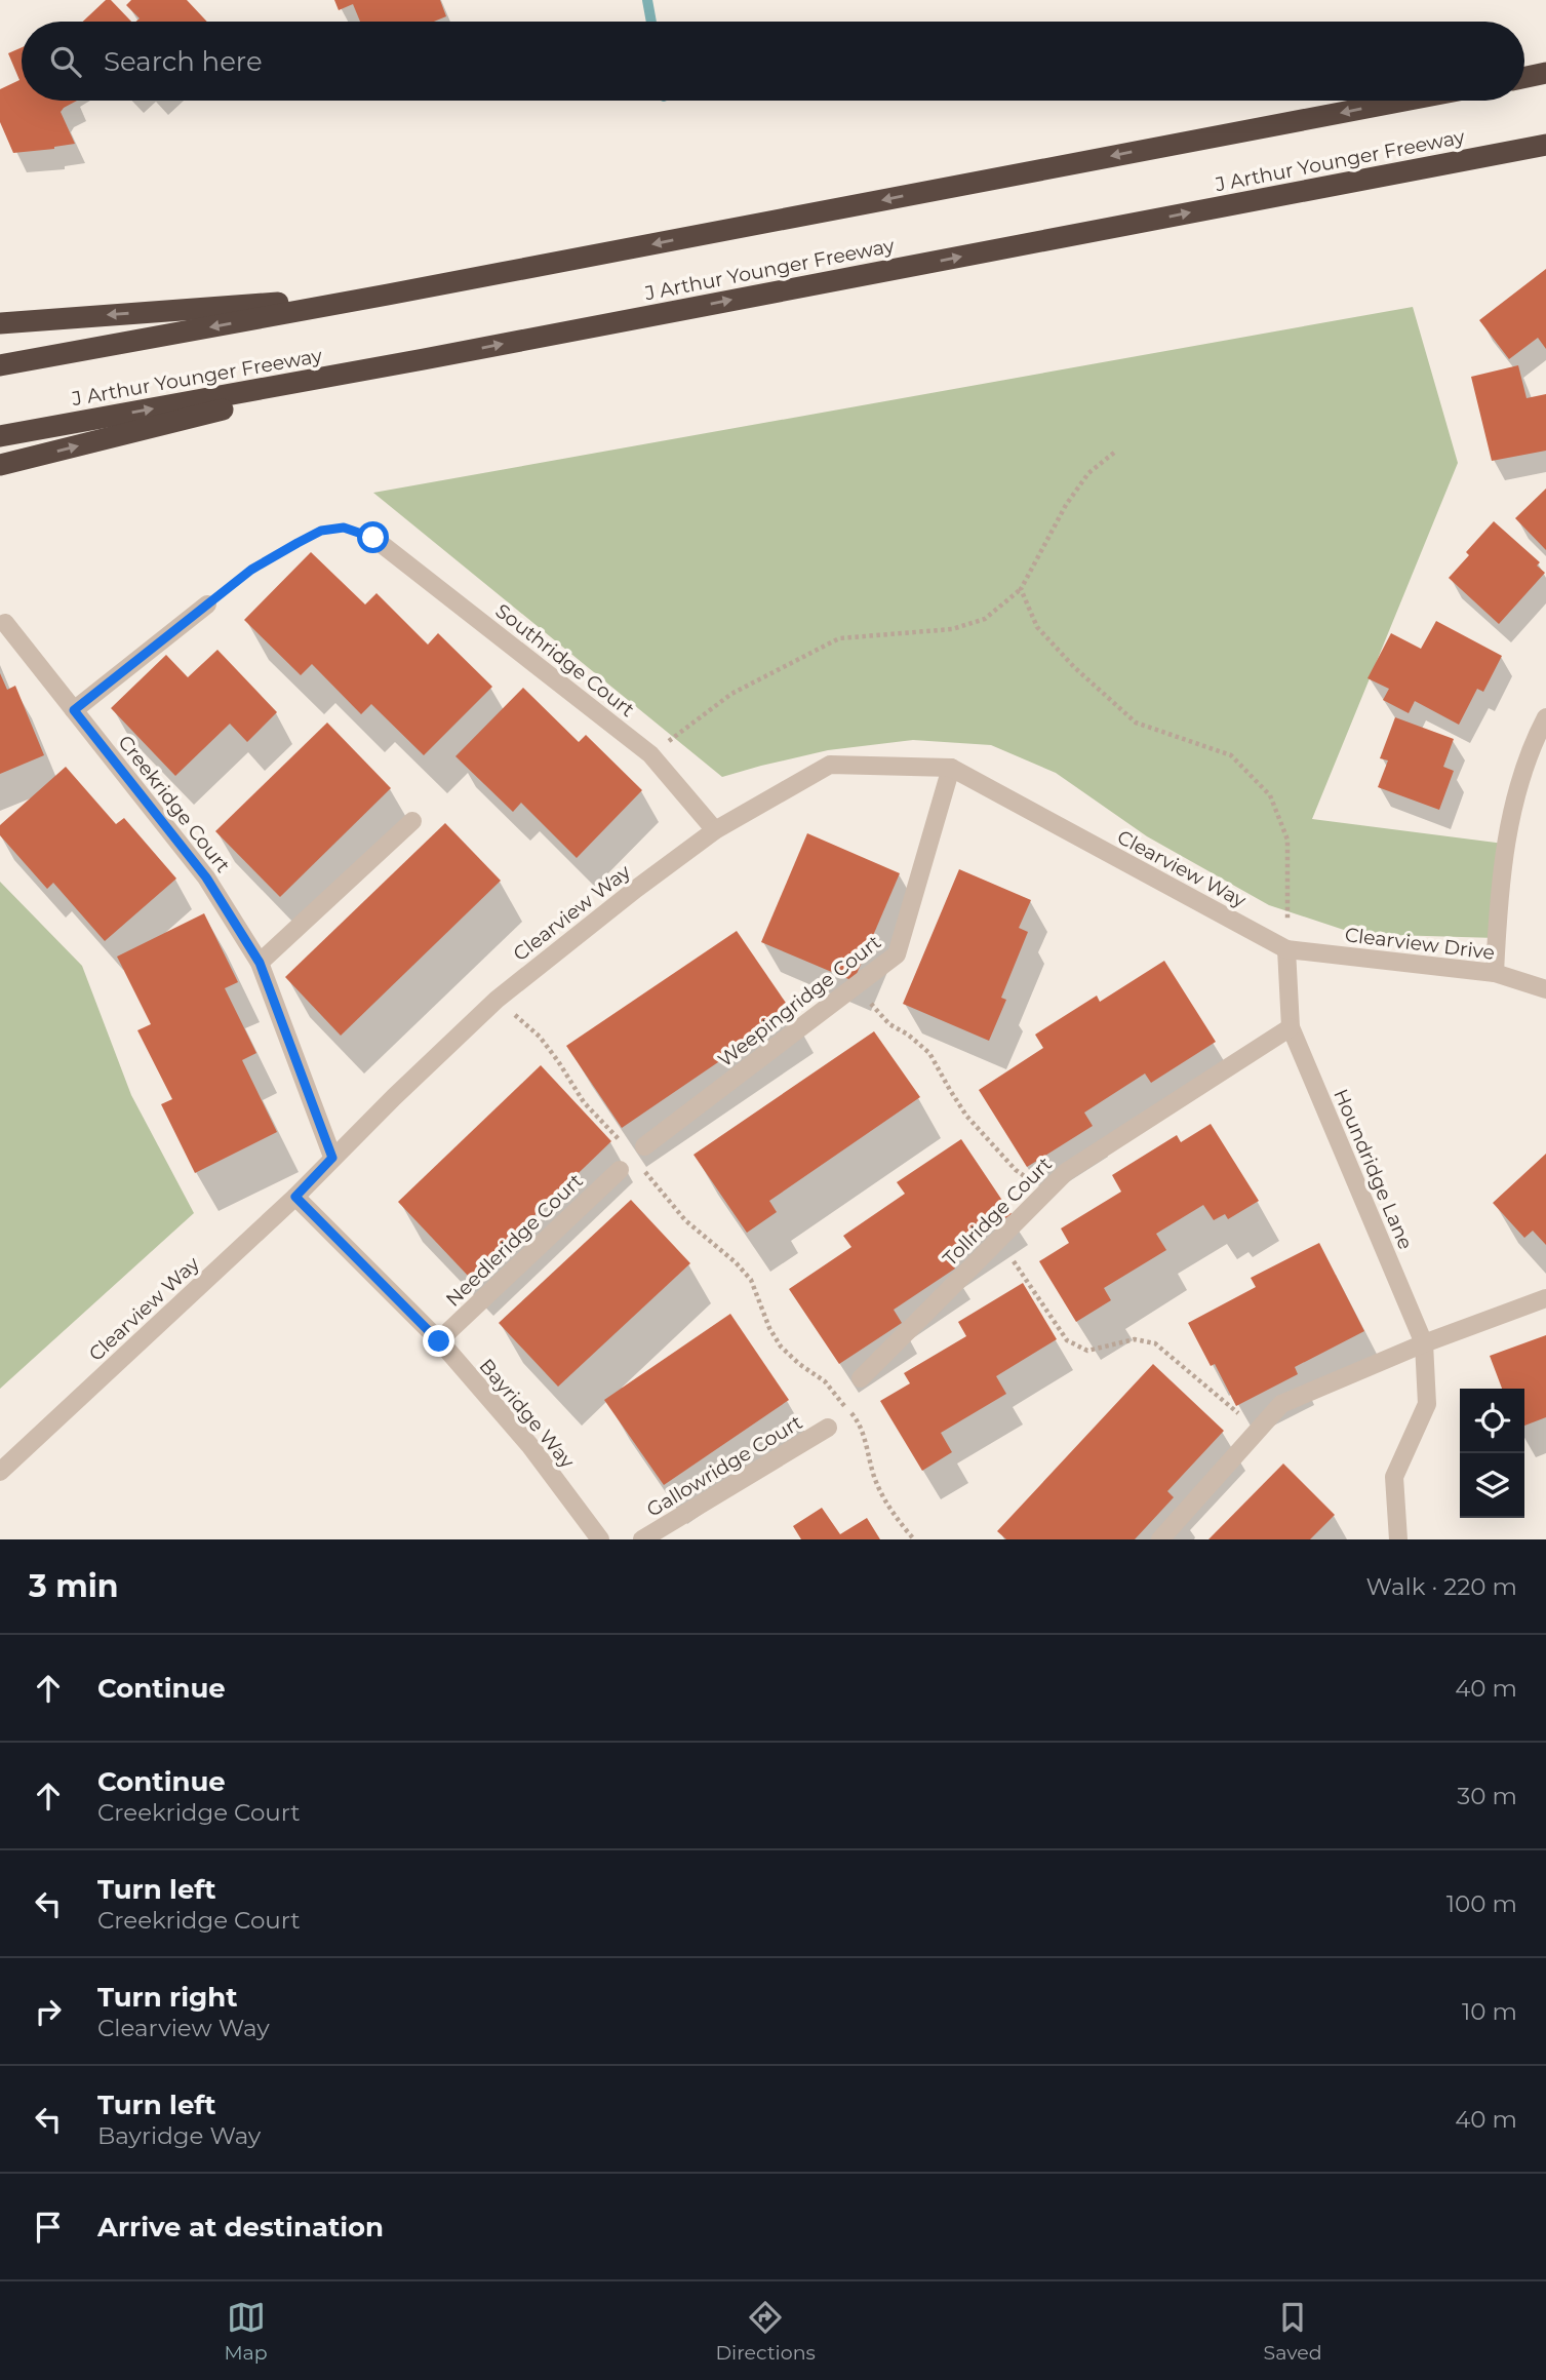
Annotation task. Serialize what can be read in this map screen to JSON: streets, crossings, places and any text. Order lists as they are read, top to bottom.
{
  "streets": {
    "highway": ["J Arthur Younger Freeway"],
    "street": [
      "Southridge Court",
      "Creekridge Court",
      "Clearview Way",
      "Clearview Drive",
      "Weepingridge Court",
      "Houndridge Lane",
      "Tollridge Court",
      "Needleridge Court",
      "Bayridge Way",
      "Gallowridge Court"
    ]
  },
  "crossings": [
    ["Southridge Court", "Clearview Way"],
    ["Creekridge Court", "Clearview Way"],
    ["Clearview Way", "Clearview Drive"],
    ["Clearview Way", "Weepingridge Court"],
    ["Clearview Way", "Houndridge Lane"],
    ["Clearview Way", "Bayridge Way"],
    ["Clearview Drive", "Houndridge Lane"],
    ["Houndridge Lane", "Tollridge Court"],
    ["Needleridge Court", "Bayridge Way"]
  ],
  "page": {
    "search": "Search here",
    "heading": ["3 min", "Walk · 220 m"],
    "list": [
      ["Continue", "40 m"],
      ["Continue", "Creekridge Court", "30 m"],
      ["Turn left", "Creekridge Court", "100 m"],
      ["Turn right", "Clearview Way", "10 m"],
      ["Turn left", "Bayridge Way", "40 m"],
      "Arrive at destination"
    ],
    "nav": ["Map", "Directions", "Saved"]
  }
}
